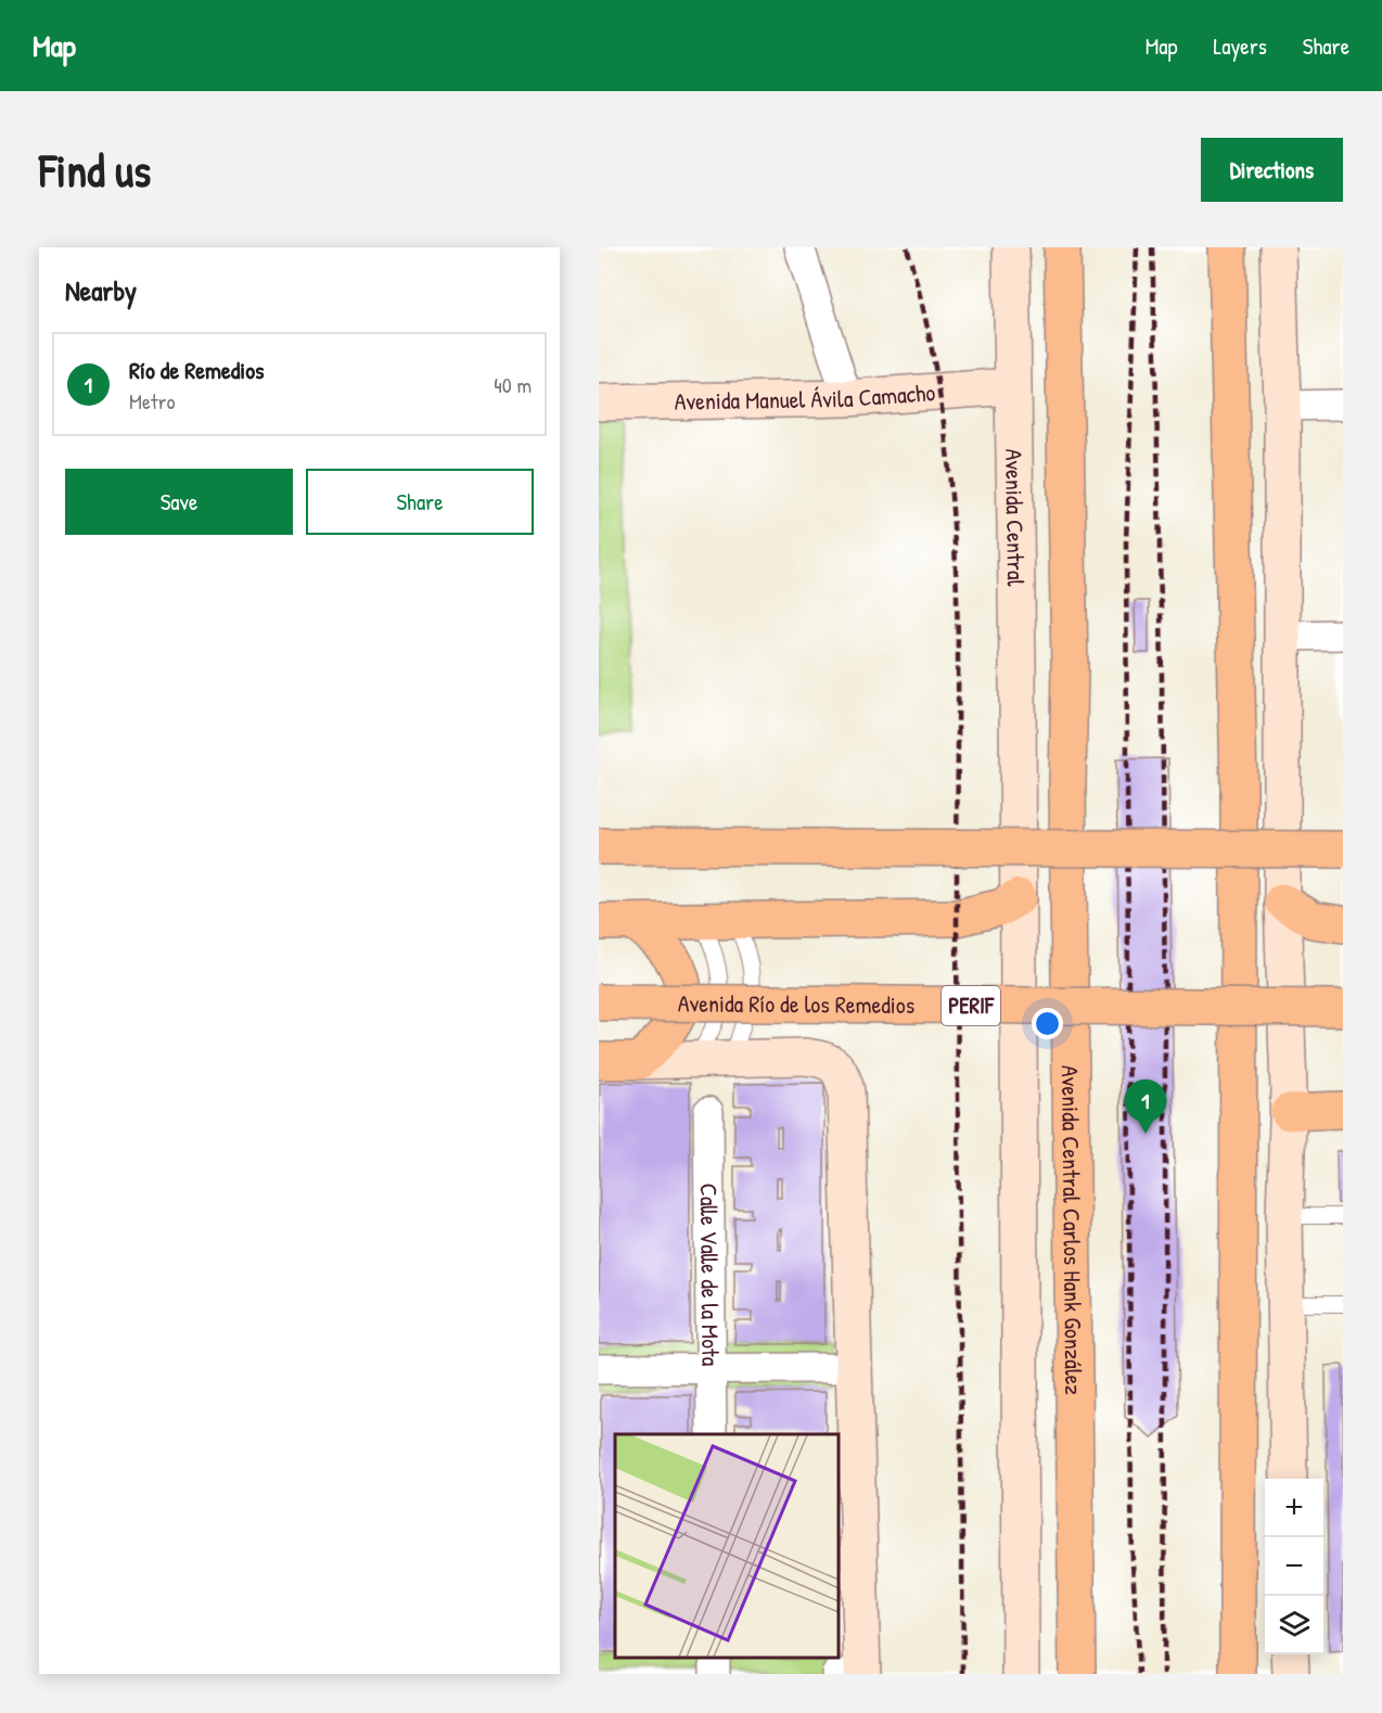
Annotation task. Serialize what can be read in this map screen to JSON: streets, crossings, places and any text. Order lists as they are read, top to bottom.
{
  "streets": {
    "highway": ["Avenida Río de los Remedios", "PERIF", "Avenida Central Carlos Hank González"],
    "main road": ["Avenida Manuel Ávila Camacho", "Avenida Central"],
    "street": ["Calle Valle de la Mota"]
  },
  "crossings": [
    ["Avenida Manuel Ávila Camacho", "Avenida Central"],
    ["Avenida Central", "Avenida Central Carlos Hank González"]
  ],
  "page": {
    "header": "Map",
    "nav": ["Map", "Layers", "Share"],
    "buttons": [
      "Directions",
      ["Save", "Share"]
    ],
    "title": "Find us",
    "heading": "Nearby",
    "list": [
      {
        "mark": "1",
        "name": "Río de Remedios",
        "note": "Metro",
        "value": "40 m"
      }
    ],
    "pins": "1",
    "map_buttons": ["+", "−"]
  }
}
